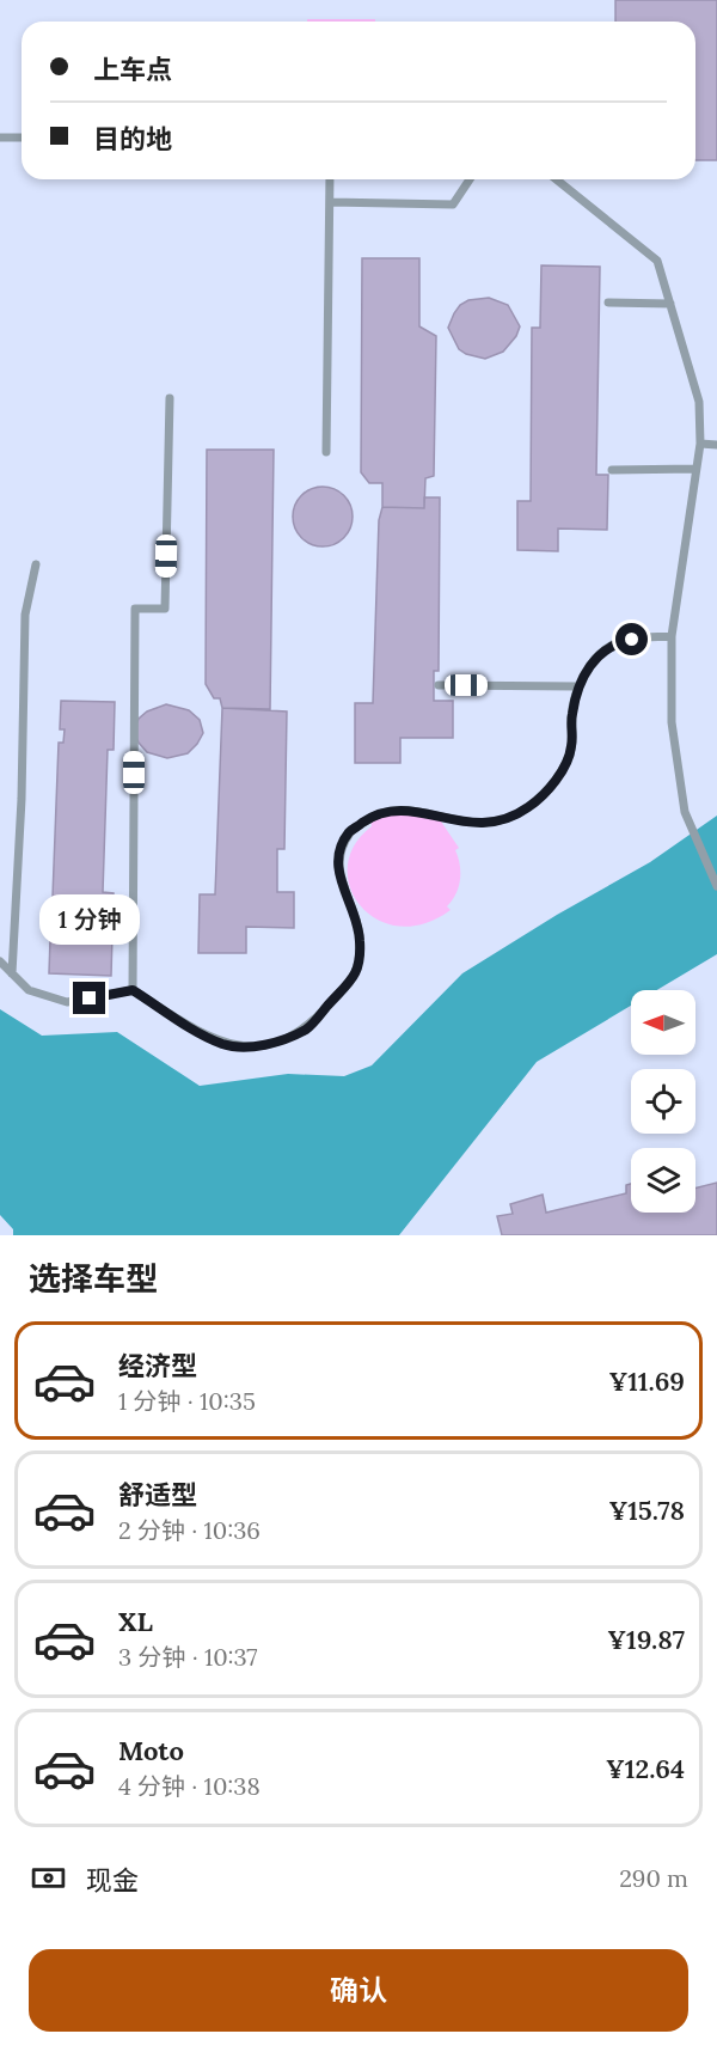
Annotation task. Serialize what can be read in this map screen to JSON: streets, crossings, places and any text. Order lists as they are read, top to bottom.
{
  "north": "left",
  "page": {
    "banner": ["上车点", "目的地"],
    "bubble": "1 分钟",
    "heading": "选择车型",
    "list": [
      {
        "name": "经济型",
        "note": "1 分钟 · 10:35",
        "value": "¥11.69"
      },
      {
        "name": "舒适型",
        "note": "2 分钟 · 10:36",
        "value": "¥15.78"
      },
      {
        "name": "XL",
        "note": "3 分钟 · 10:37",
        "value": "¥19.87"
      },
      {
        "name": "Moto",
        "note": "4 分钟 · 10:38",
        "value": "¥12.64"
      }
    ],
    "pay": ["现金", "290 m"],
    "buttons": "确认"
  }
}
